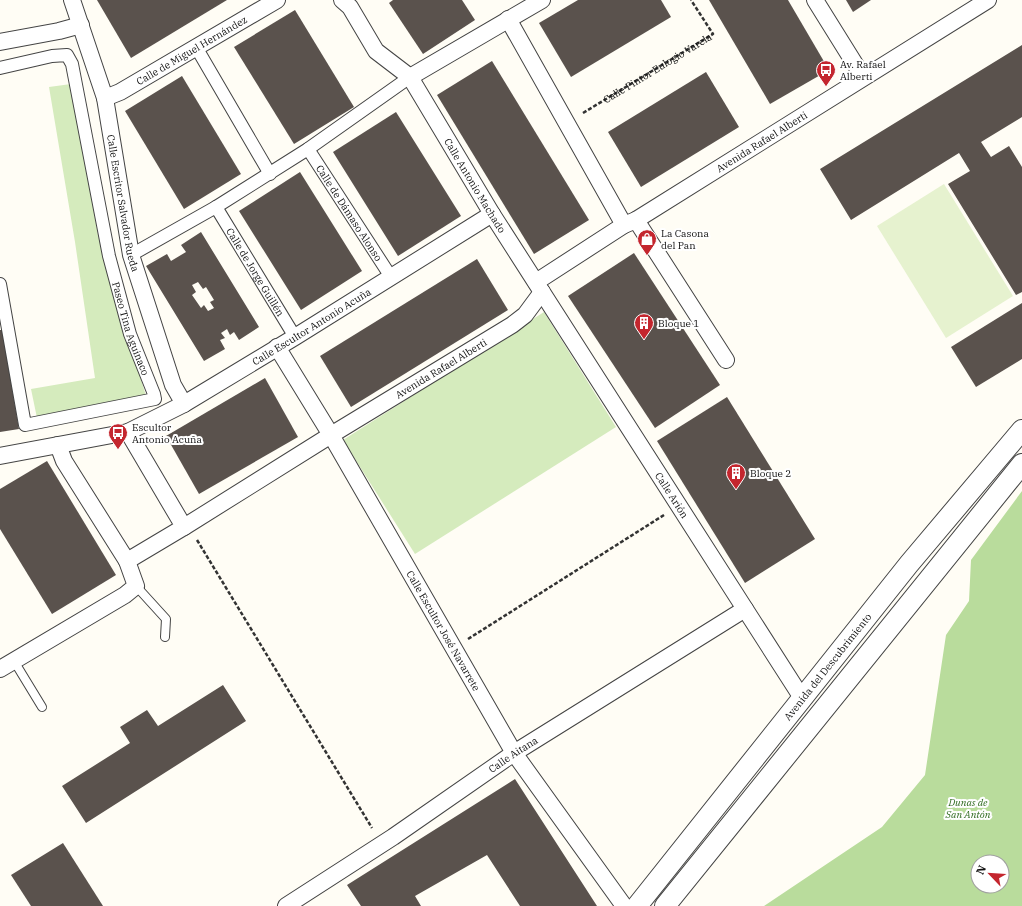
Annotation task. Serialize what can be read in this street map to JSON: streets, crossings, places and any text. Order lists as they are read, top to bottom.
{
  "streets": {
    "street": [
      "Calle de Miguel Hernández",
      "Avenida Rafael Alberti",
      "Calle Antonio Machado",
      "Calle Escritor Salvador Rueda",
      "Calle de Dámaso Alonso",
      "Calle de Jorge Guillén",
      "Calle Escultor Antonio Acuña",
      "Paseo Tina Aguinaco",
      "Calle Arión",
      "Calle Escultor José Navarrete",
      "Avenida del Descubrimiento",
      "Calle Aitana"
    ],
    "path": ["Calle Pintor Eulogio Varela"]
  },
  "crossings": [
    ["Calle de Miguel Hernández", "Calle Escritor Salvador Rueda"],
    ["Avenida Rafael Alberti", "Calle Antonio Machado"],
    ["Avenida Rafael Alberti", "Calle Arión"],
    ["Avenida Rafael Alberti", "Calle Escultor José Navarrete"],
    ["Calle Antonio Machado", "Calle Escultor Antonio Acuña"],
    ["Calle Antonio Machado", "Calle Arión"],
    ["Calle Escritor Salvador Rueda", "Calle Escultor Antonio Acuña"],
    ["Calle de Dámaso Alonso", "Calle Escultor Antonio Acuña"],
    ["Calle de Jorge Guillén", "Calle Escultor Antonio Acuña"],
    ["Calle Escultor Antonio Acuña", "Calle Escultor José Navarrete"],
    ["Calle Arión", "Avenida del Descubrimiento"],
    ["Calle Arión", "Calle Aitana"],
    ["Calle Escultor José Navarrete", "Calle Aitana"]
  ],
  "parks": ["Dunas de San Antón"],
  "places": {
    "bus stop": ["Av. Rafael Alberti", "Escultor Antonio Acuña"],
    "shop": ["La Casona del Pan"],
    "building": ["Bloque 1", "Bloque 2"]
  },
  "north": "top left"
}
